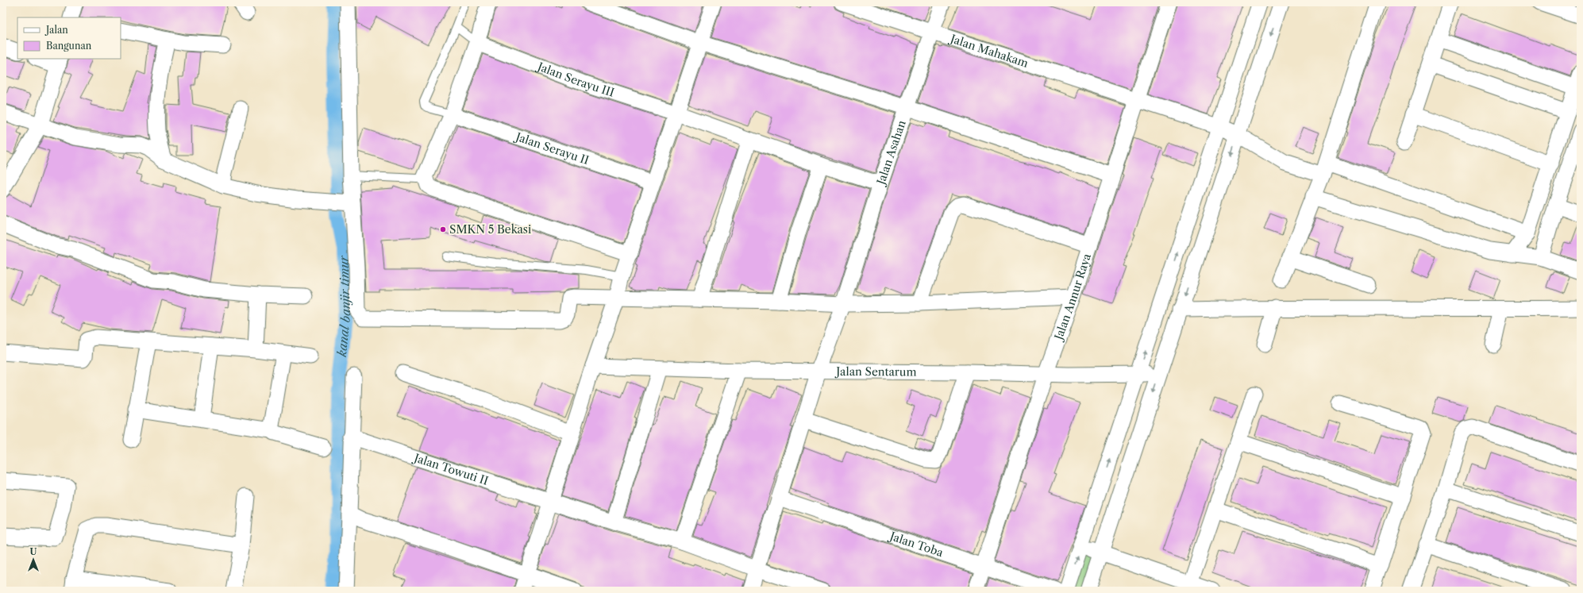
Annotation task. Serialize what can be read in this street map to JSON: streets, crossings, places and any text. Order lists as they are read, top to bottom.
{
  "streets": {
    "street": [
      "Jalan Mahakam",
      "Jalan Serayu III",
      "Jalan Serayu II",
      "Jalan Asahan",
      "Jalan Annur Raya",
      "Jalan Sentarum",
      "Jalan Towuti II",
      "Jalan Toba"
    ]
  },
  "crossings": [
    ["Jalan Mahakam", "Jalan Asahan"],
    ["Jalan Mahakam", "Jalan Annur Raya"],
    ["Jalan Serayu III", "Jalan Asahan"],
    ["Jalan Asahan", "Jalan Sentarum"],
    ["Jalan Asahan", "Jalan Towuti II"],
    ["Jalan Asahan", "Jalan Toba"],
    ["Jalan Annur Raya", "Jalan Sentarum"],
    ["Jalan Annur Raya", "Jalan Toba"]
  ],
  "water": ["kanal banjir timur"],
  "places": ["SMKN 5 Bekasi"],
  "legend": ["Jalan", "Bangunan"],
  "north": "top"
}
